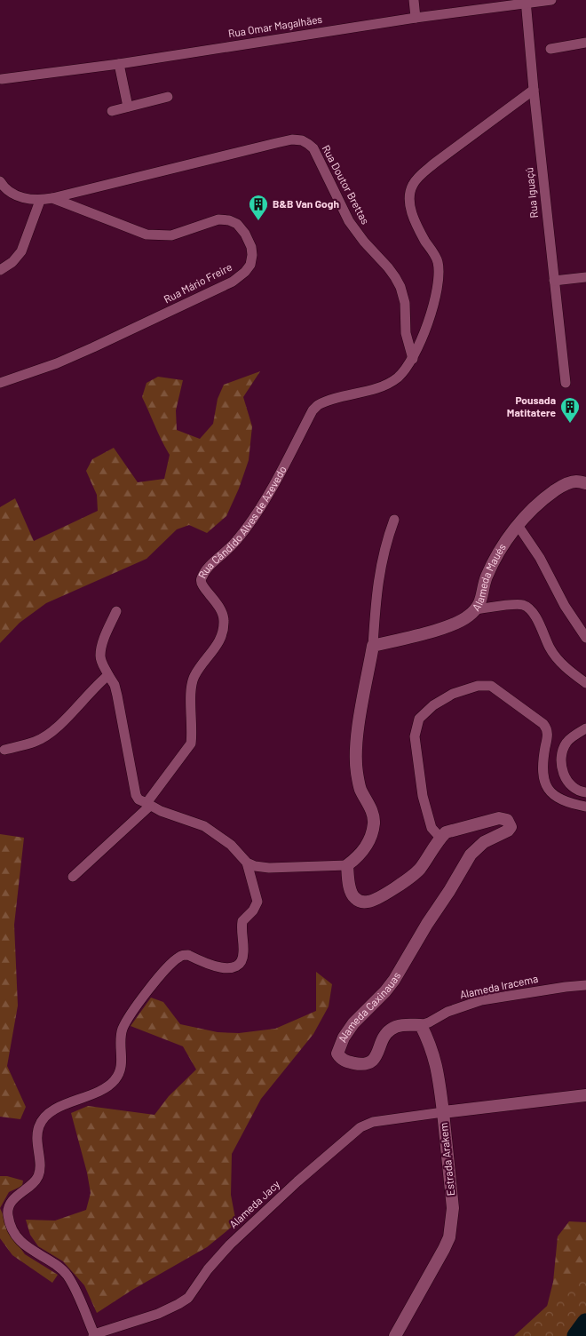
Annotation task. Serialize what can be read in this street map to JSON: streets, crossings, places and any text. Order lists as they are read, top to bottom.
{
  "streets": {
    "street": [
      "Rua Omar Magalhães",
      "Rua Doutor Brettas",
      "Rua Iguaçú",
      "Rua Mário Freire",
      "Rua Cândido Alves de Azevedo",
      "Alameda Maués",
      "Alameda Iracema",
      "Alameda Caxinauas",
      "Estrada Arakem",
      "Alameda Jacy"
    ]
  },
  "crossings": [
    ["Rua Omar Magalhães", "Rua Iguaçú"],
    ["Rua Doutor Brettas", "Rua Mário Freire"],
    ["Rua Doutor Brettas", "Rua Cândido Alves de Azevedo"],
    ["Alameda Iracema", "Alameda Caxinauas"],
    ["Estrada Arakem", "Alameda Jacy"]
  ],
  "places": {
    "building": ["B&B Van Gogh", "Pousada Matitatere"]
  }
}
